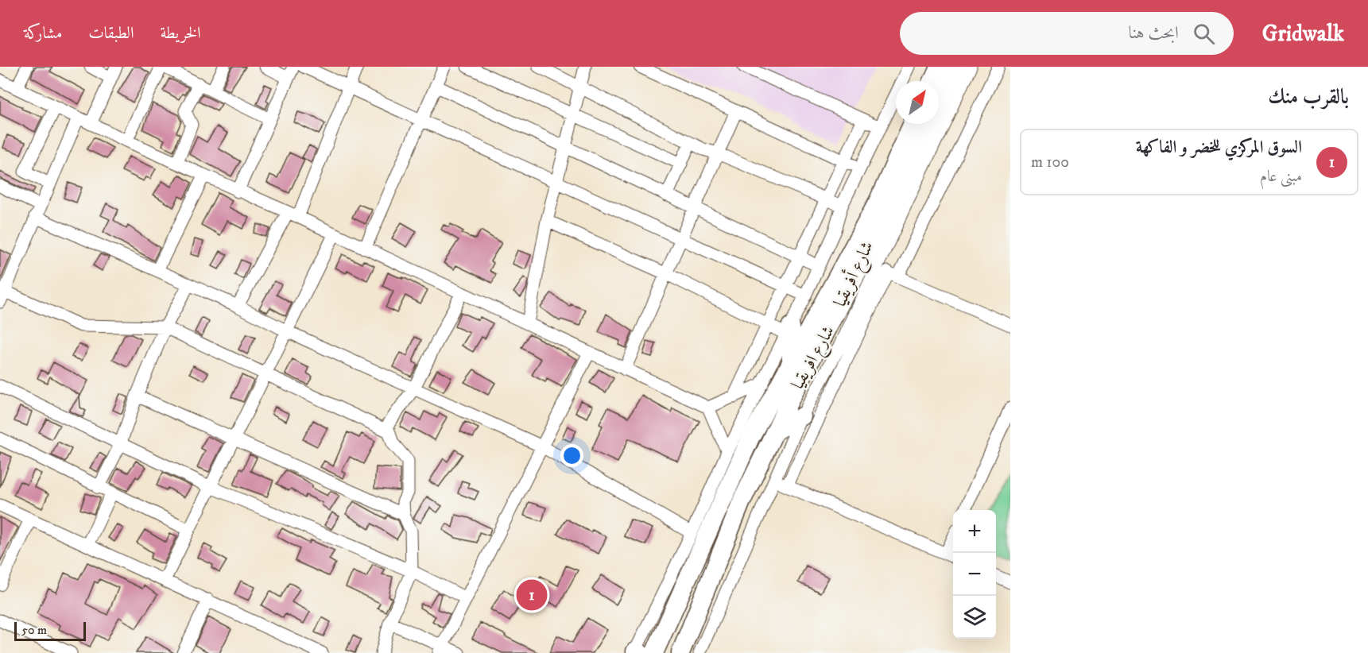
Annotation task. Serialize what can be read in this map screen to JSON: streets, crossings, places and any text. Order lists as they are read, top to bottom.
{
  "streets": {
    "highway": ["شارع افريقيا"],
    "street": ["شارع أفريقيا"]
  },
  "crossings": [
    ["شارع أفريقيا", "شارع افريقيا"]
  ],
  "scale_bar": "50 m",
  "north": "top right",
  "page": {
    "header": "Gridwalk",
    "search": "ابحث هنا",
    "nav": ["الخريطة", "الطبقات", "مشاركة"],
    "heading": "بالقرب منك",
    "list": [
      {
        "mark": "1",
        "name": "السوق المركزي للخضر و الفاكهة",
        "note": "مبنى عام",
        "value": "100 m"
      }
    ],
    "map_buttons": ["+", "−"],
    "pins": "1",
    "scale": "50 m"
  }
}
